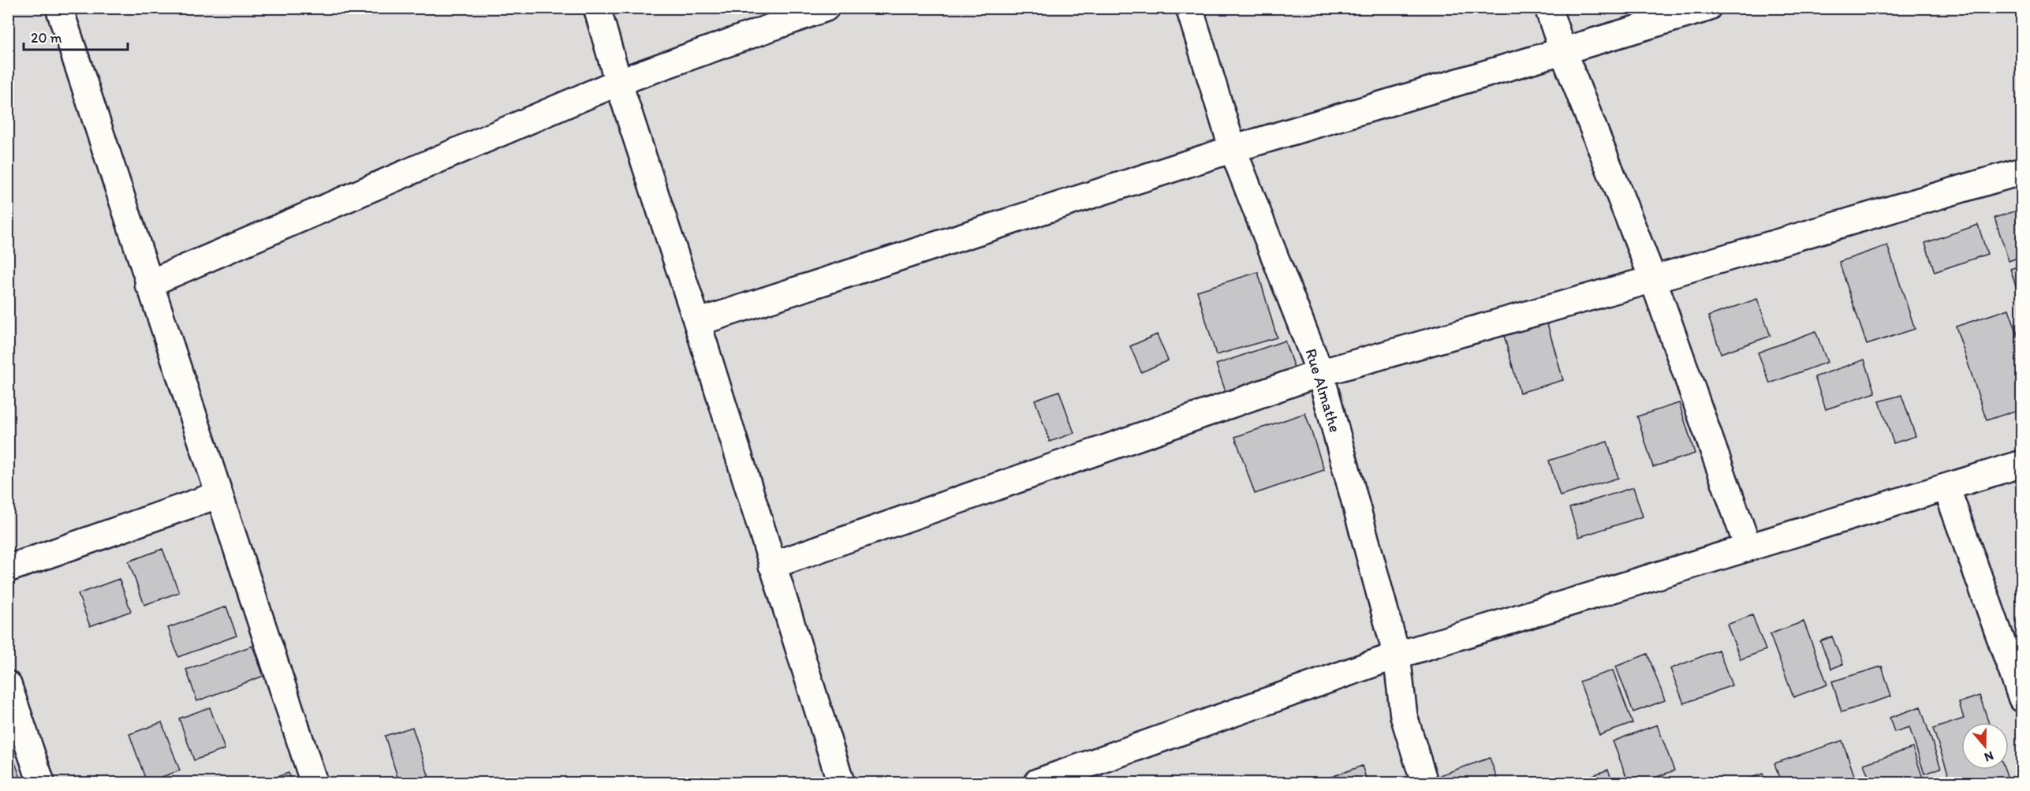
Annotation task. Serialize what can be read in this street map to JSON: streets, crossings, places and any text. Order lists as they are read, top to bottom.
{
  "streets": {
    "street": ["Rue Almathe"]
  },
  "scale_bar": "20 m",
  "north": "bottom"
}
